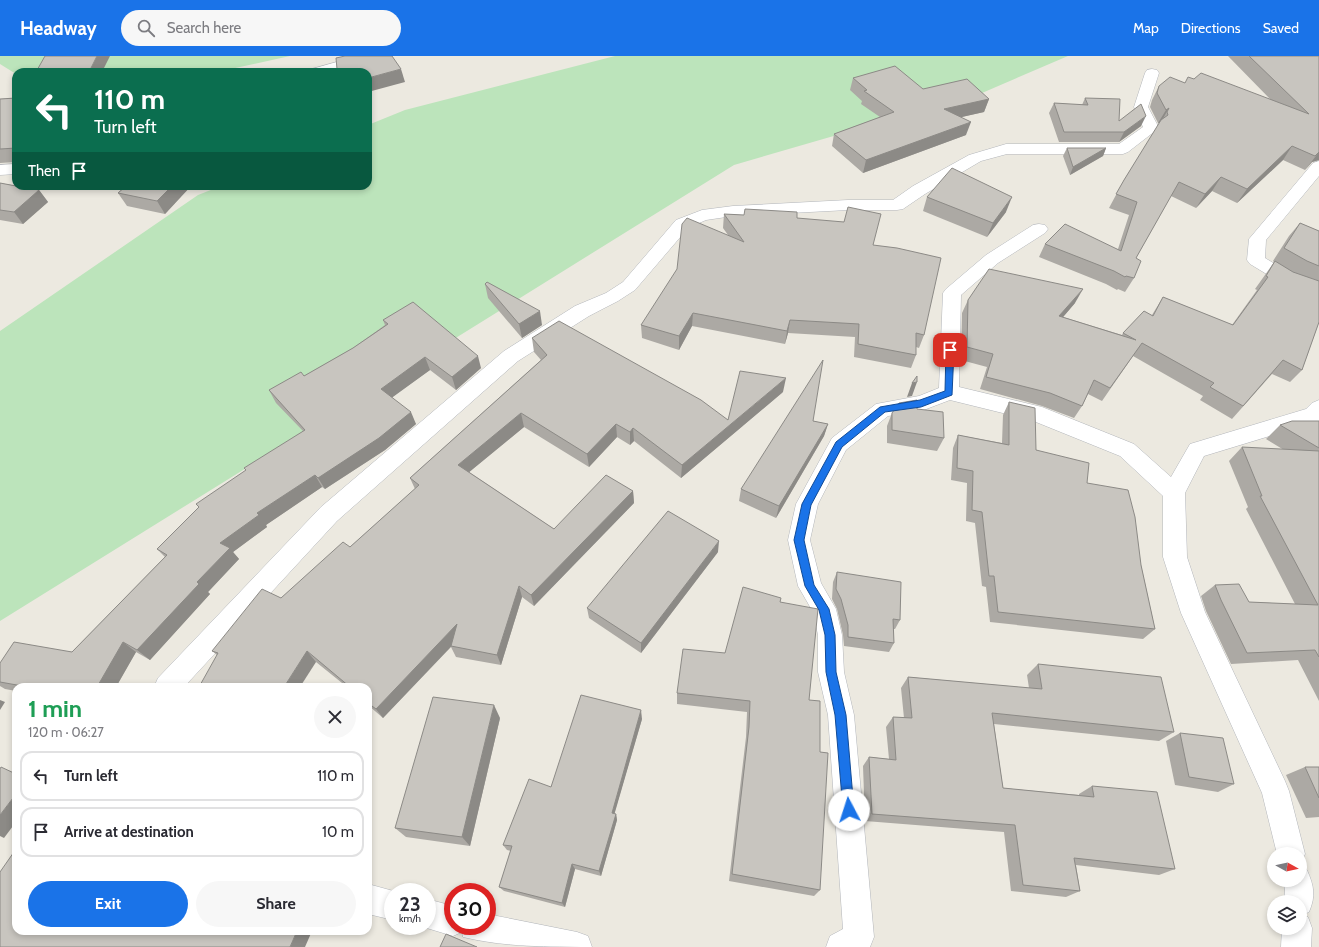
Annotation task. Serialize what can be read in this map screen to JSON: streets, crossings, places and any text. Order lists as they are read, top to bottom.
{
  "north": "right",
  "page": {
    "header": "Headway",
    "search": "Search here",
    "nav": ["Map", "Directions", "Saved"],
    "turn": ["110 m", "Turn left"],
    "then": "Then",
    "heading": ["1 min", "120 m · 06:27"],
    "list": [
      {
        "name": "Turn left",
        "value": "110 m"
      },
      {
        "name": "Arrive at destination",
        "value": "10 m"
      }
    ],
    "buttons": ["Exit", "Share"],
    "speed": "23 km/h",
    "limit": "30"
  }
}
